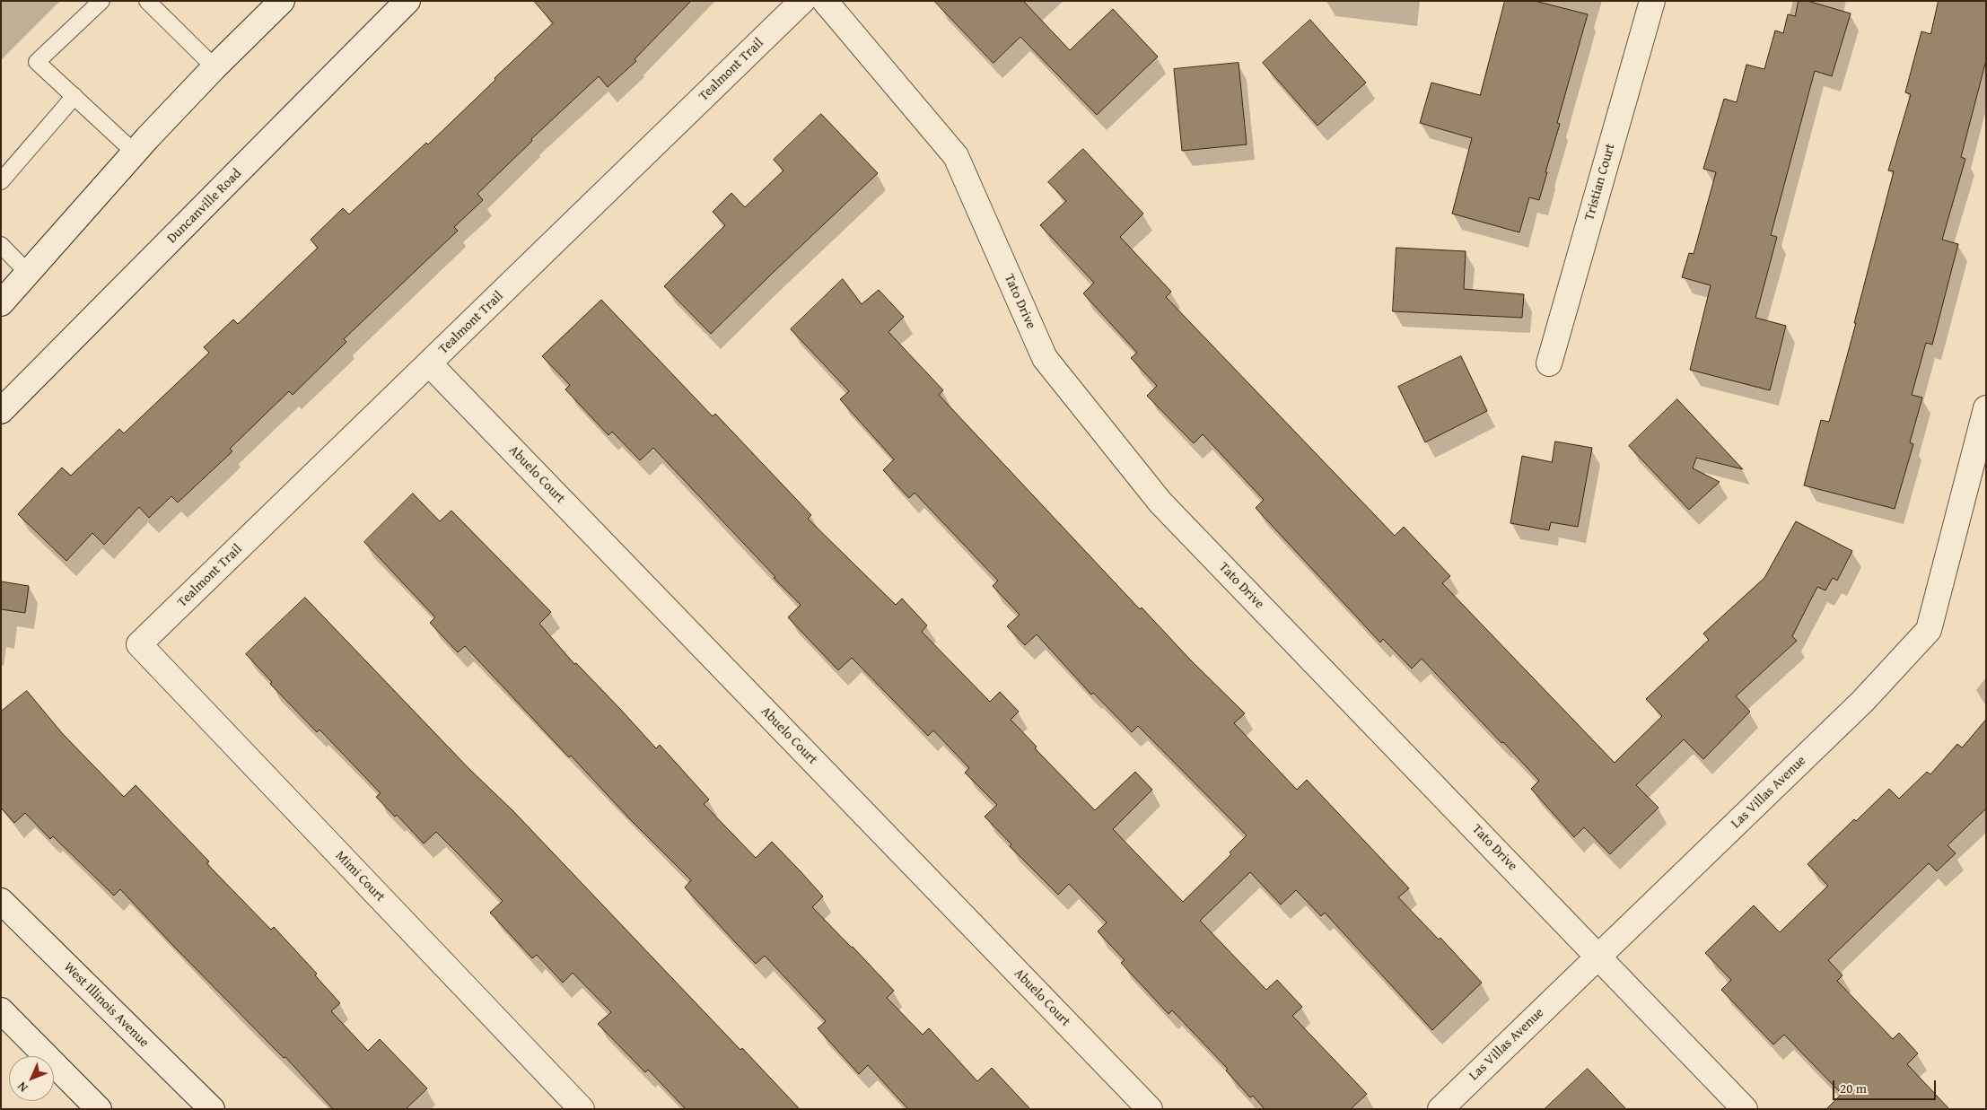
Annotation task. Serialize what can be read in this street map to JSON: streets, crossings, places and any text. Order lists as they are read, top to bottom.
{
  "streets": {
    "street": [
      "Tealmont Trail",
      "Tristian Court",
      "Duncanville Road",
      "Tato Drive",
      "Abuelo Court",
      "Las Villas Avenue",
      "Mimi Court",
      "West Illinois Avenue"
    ]
  },
  "crossings": [
    ["Tealmont Trail", "Abuelo Court"],
    ["Tealmont Trail", "Mimi Court"],
    ["Tato Drive", "Las Villas Avenue"]
  ],
  "scale_bar": "20 m",
  "north": "bottom left"
}
